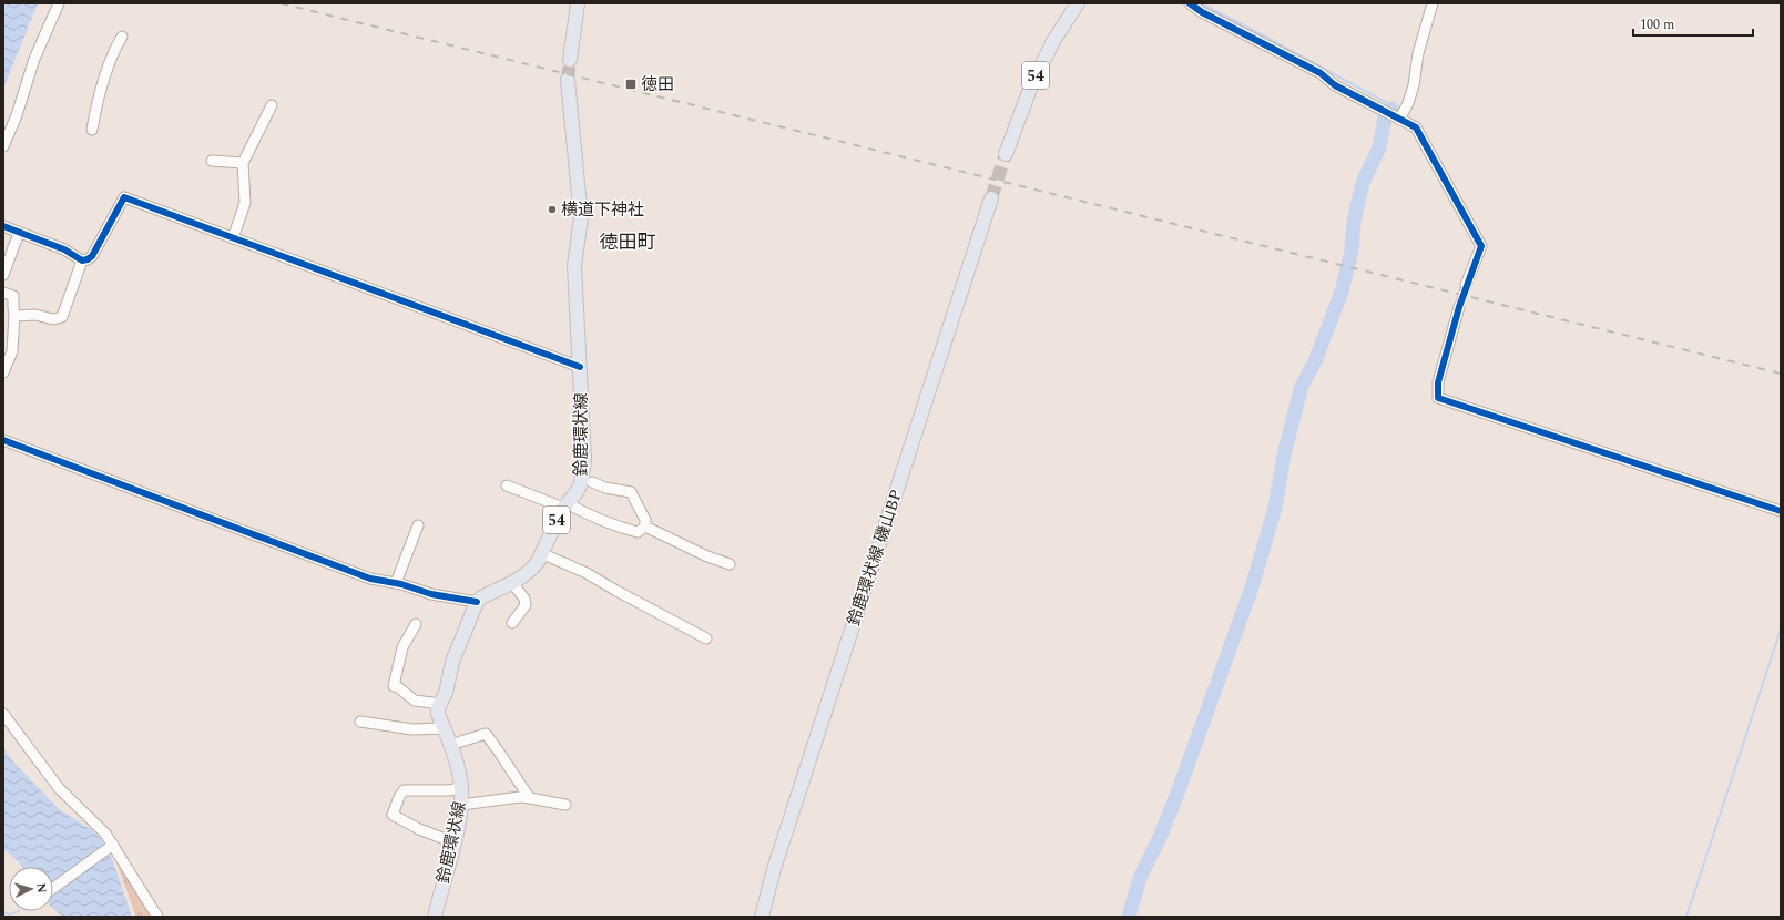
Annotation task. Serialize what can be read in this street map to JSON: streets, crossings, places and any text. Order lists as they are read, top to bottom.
{
  "streets": {
    "main road": ["54", "鈴鹿環状線", "鈴鹿環状線 磯山BP"]
  },
  "districts": ["徳田町"],
  "places": {
    "transit": ["徳田"],
    "other": ["横道下神社"]
  },
  "scale_bar": "100 m",
  "north": "right"
}
